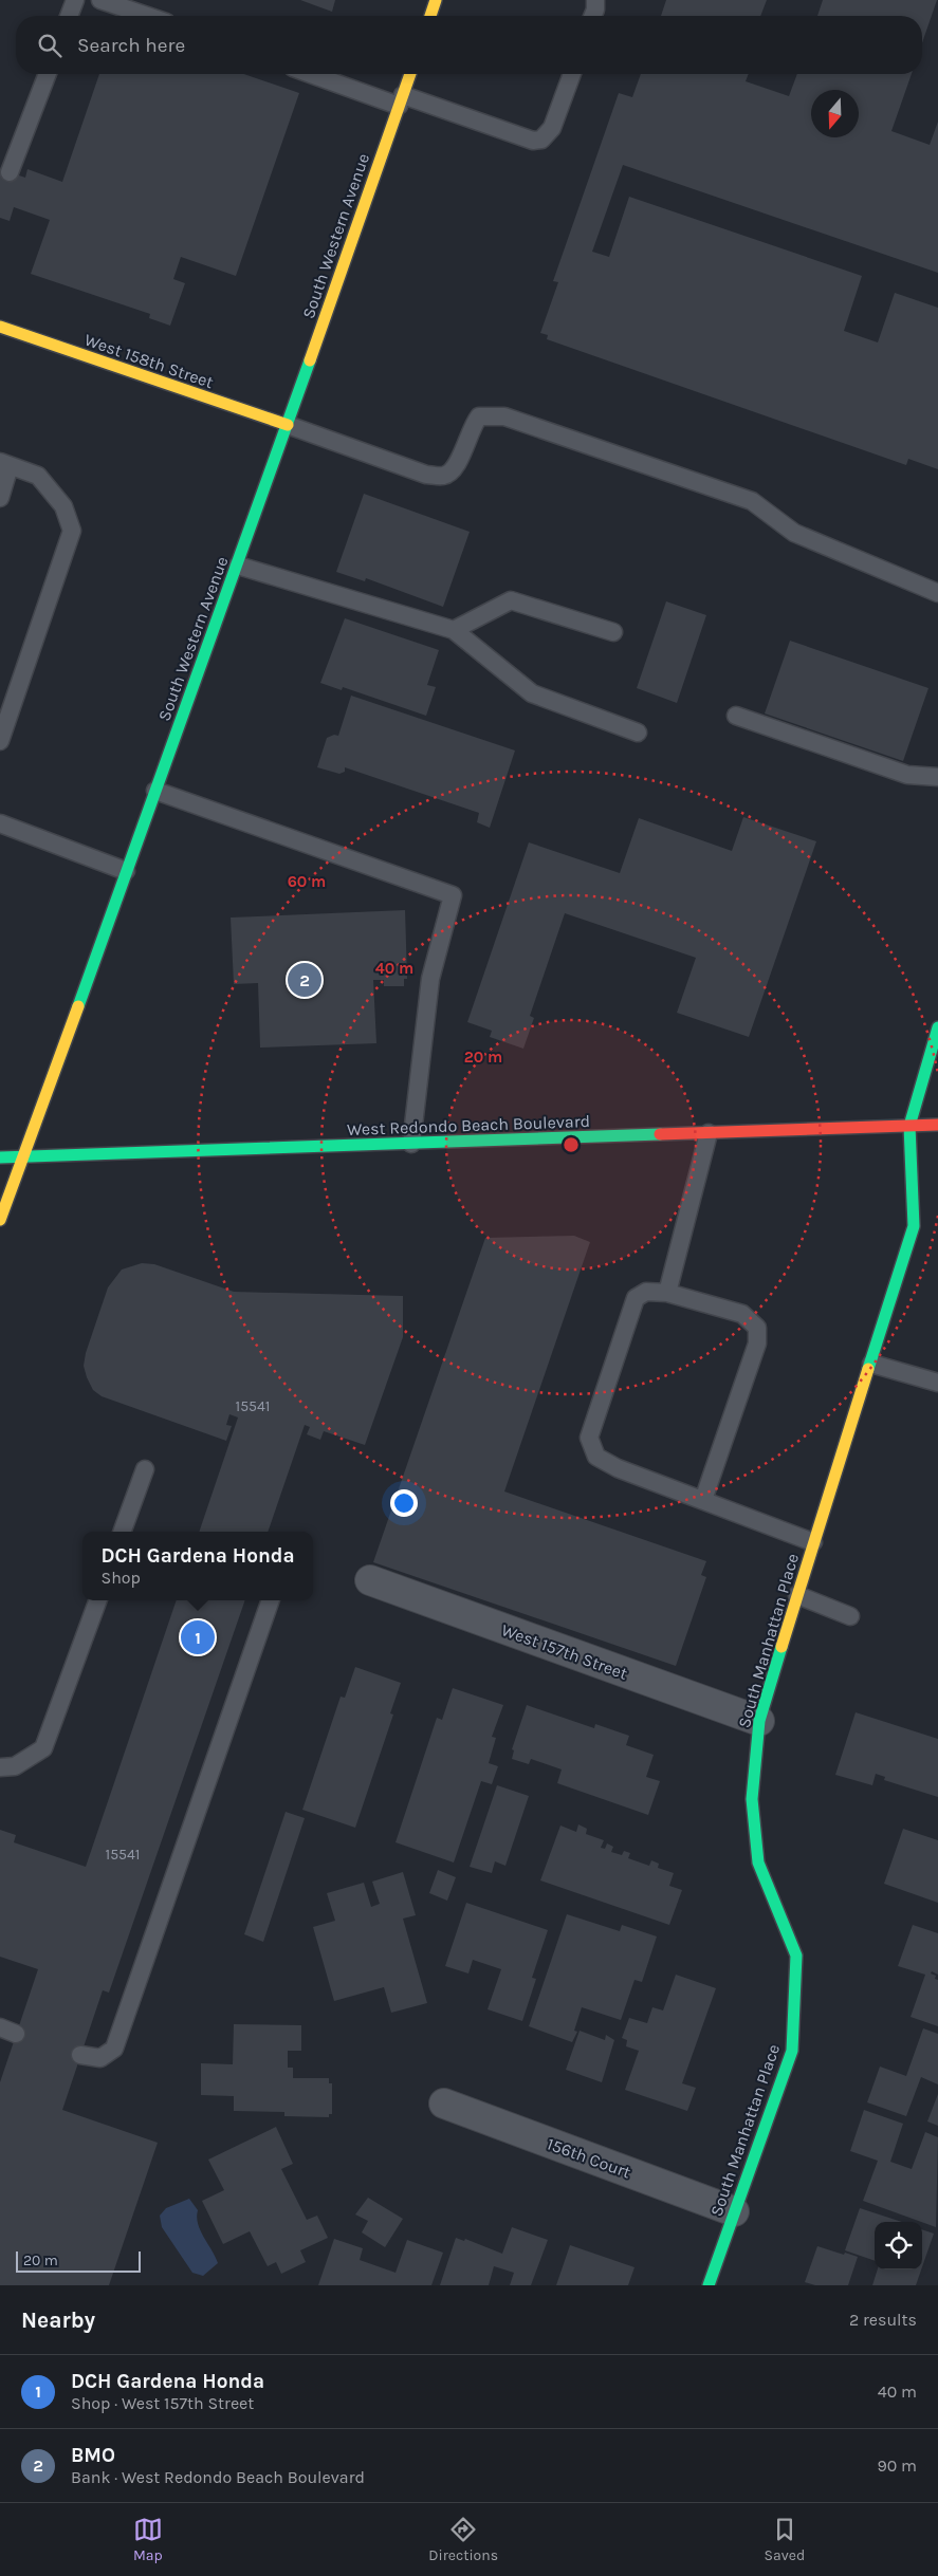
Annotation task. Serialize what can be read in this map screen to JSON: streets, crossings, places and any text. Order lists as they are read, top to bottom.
{
  "streets": {
    "main road": [
      "South Western Avenue",
      "West 158th Street",
      "West Redondo Beach Boulevard",
      "South Manhattan Place"
    ],
    "street": ["West 157th Street", "156th Court"]
  },
  "crossings": [
    ["South Western Avenue", "West 158th Street"],
    ["South Western Avenue", "West Redondo Beach Boulevard"],
    ["West Redondo Beach Boulevard", "South Manhattan Place"],
    ["South Manhattan Place", "West 157th Street"],
    ["South Manhattan Place", "156th Court"]
  ],
  "house_numbers": ["15541", "15541"],
  "scale_bar": "20 m",
  "north": "bottom",
  "page": {
    "search": "Search here",
    "pins": ["2", "1"],
    "popup": ["DCH Gardena Honda", "Shop"],
    "scale": "20 m",
    "heading": ["Nearby", "2 results"],
    "list": [
      {
        "mark": "1",
        "name": "DCH Gardena Honda",
        "note": "Shop · West 157th Street",
        "value": "40 m"
      },
      {
        "mark": "2",
        "name": "BMO",
        "note": "Bank · West Redondo Beach Boulevard",
        "value": "90 m"
      }
    ],
    "nav": ["Map", "Directions", "Saved"]
  },
  "rings": ["60 m", "40 m", "20 m"]
}
